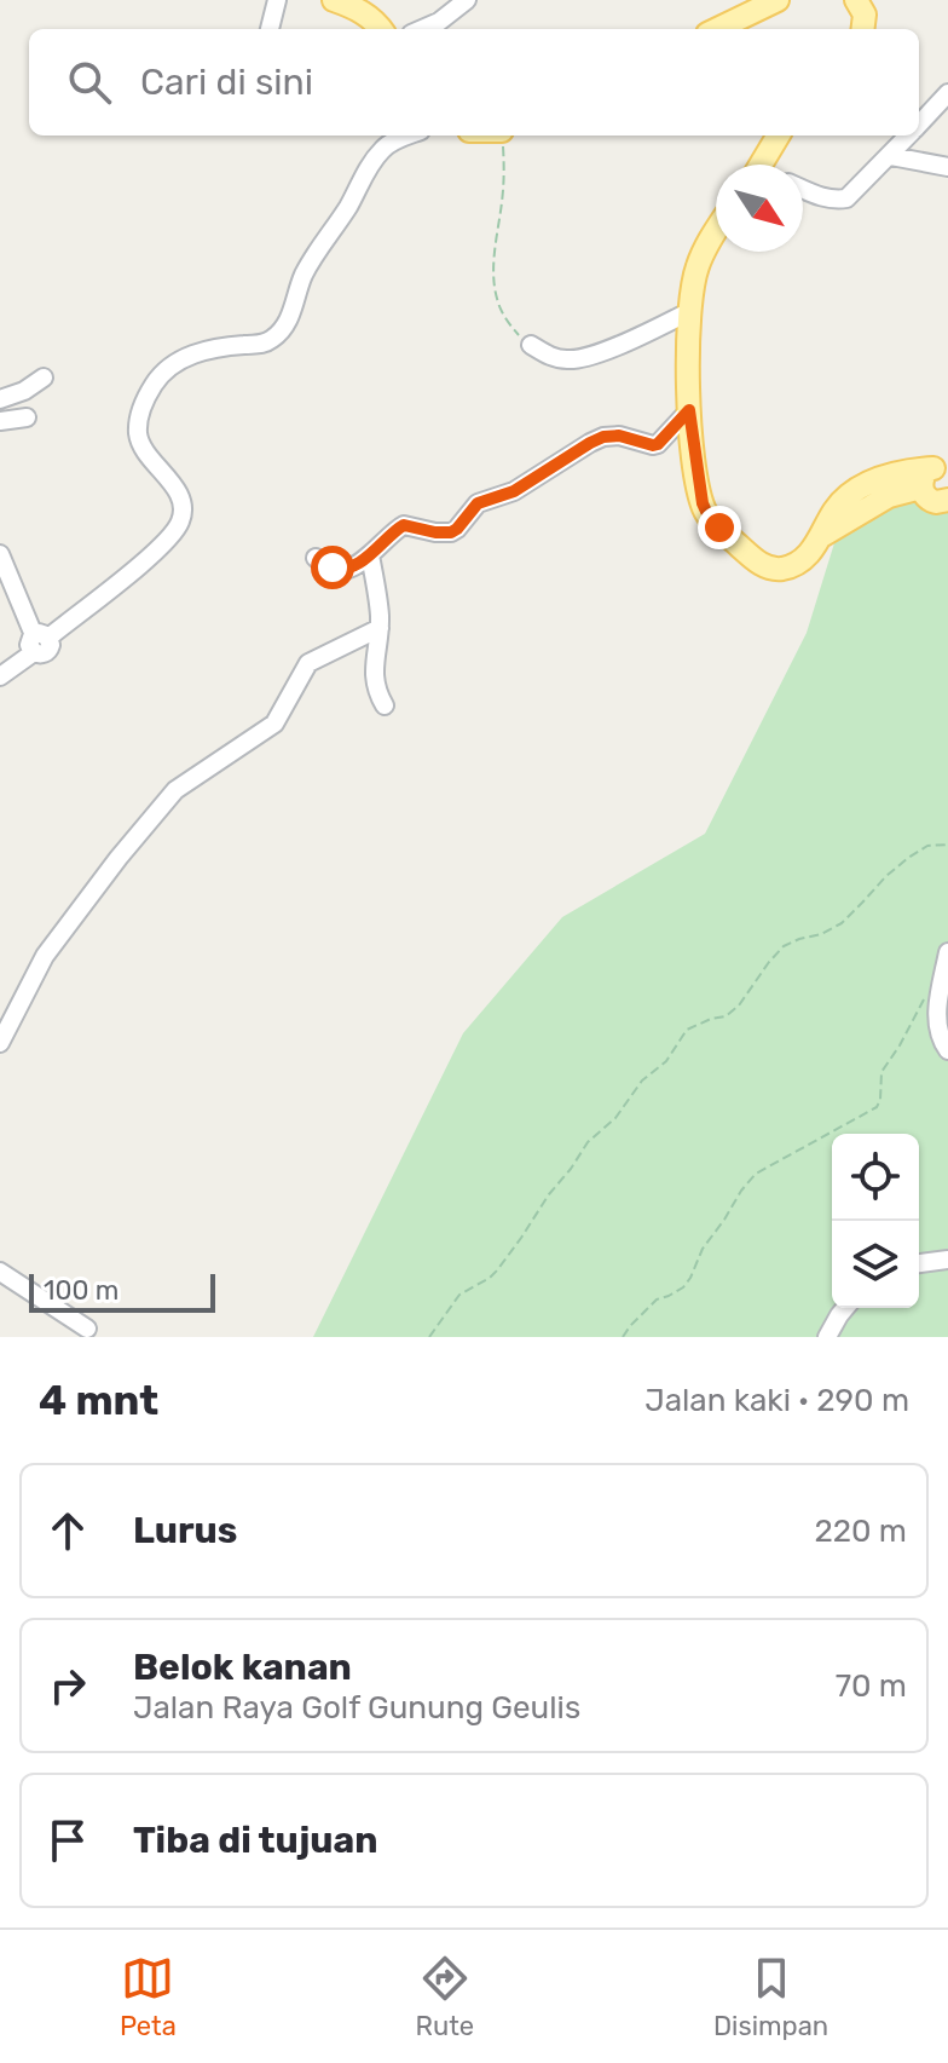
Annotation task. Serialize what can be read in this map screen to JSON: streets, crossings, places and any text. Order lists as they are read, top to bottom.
{
  "scale_bar": "100 m",
  "north": "bottom right",
  "page": {
    "search": "Cari di sini",
    "scale": "100 m",
    "heading": ["4 mnt", "Jalan kaki · 290 m"],
    "list": [
      ["Lurus", "220 m"],
      ["Belok kanan", "Jalan Raya Golf Gunung Geulis", "70 m"],
      "Tiba di tujuan"
    ],
    "nav": ["Peta", "Rute", "Disimpan"]
  }
}
